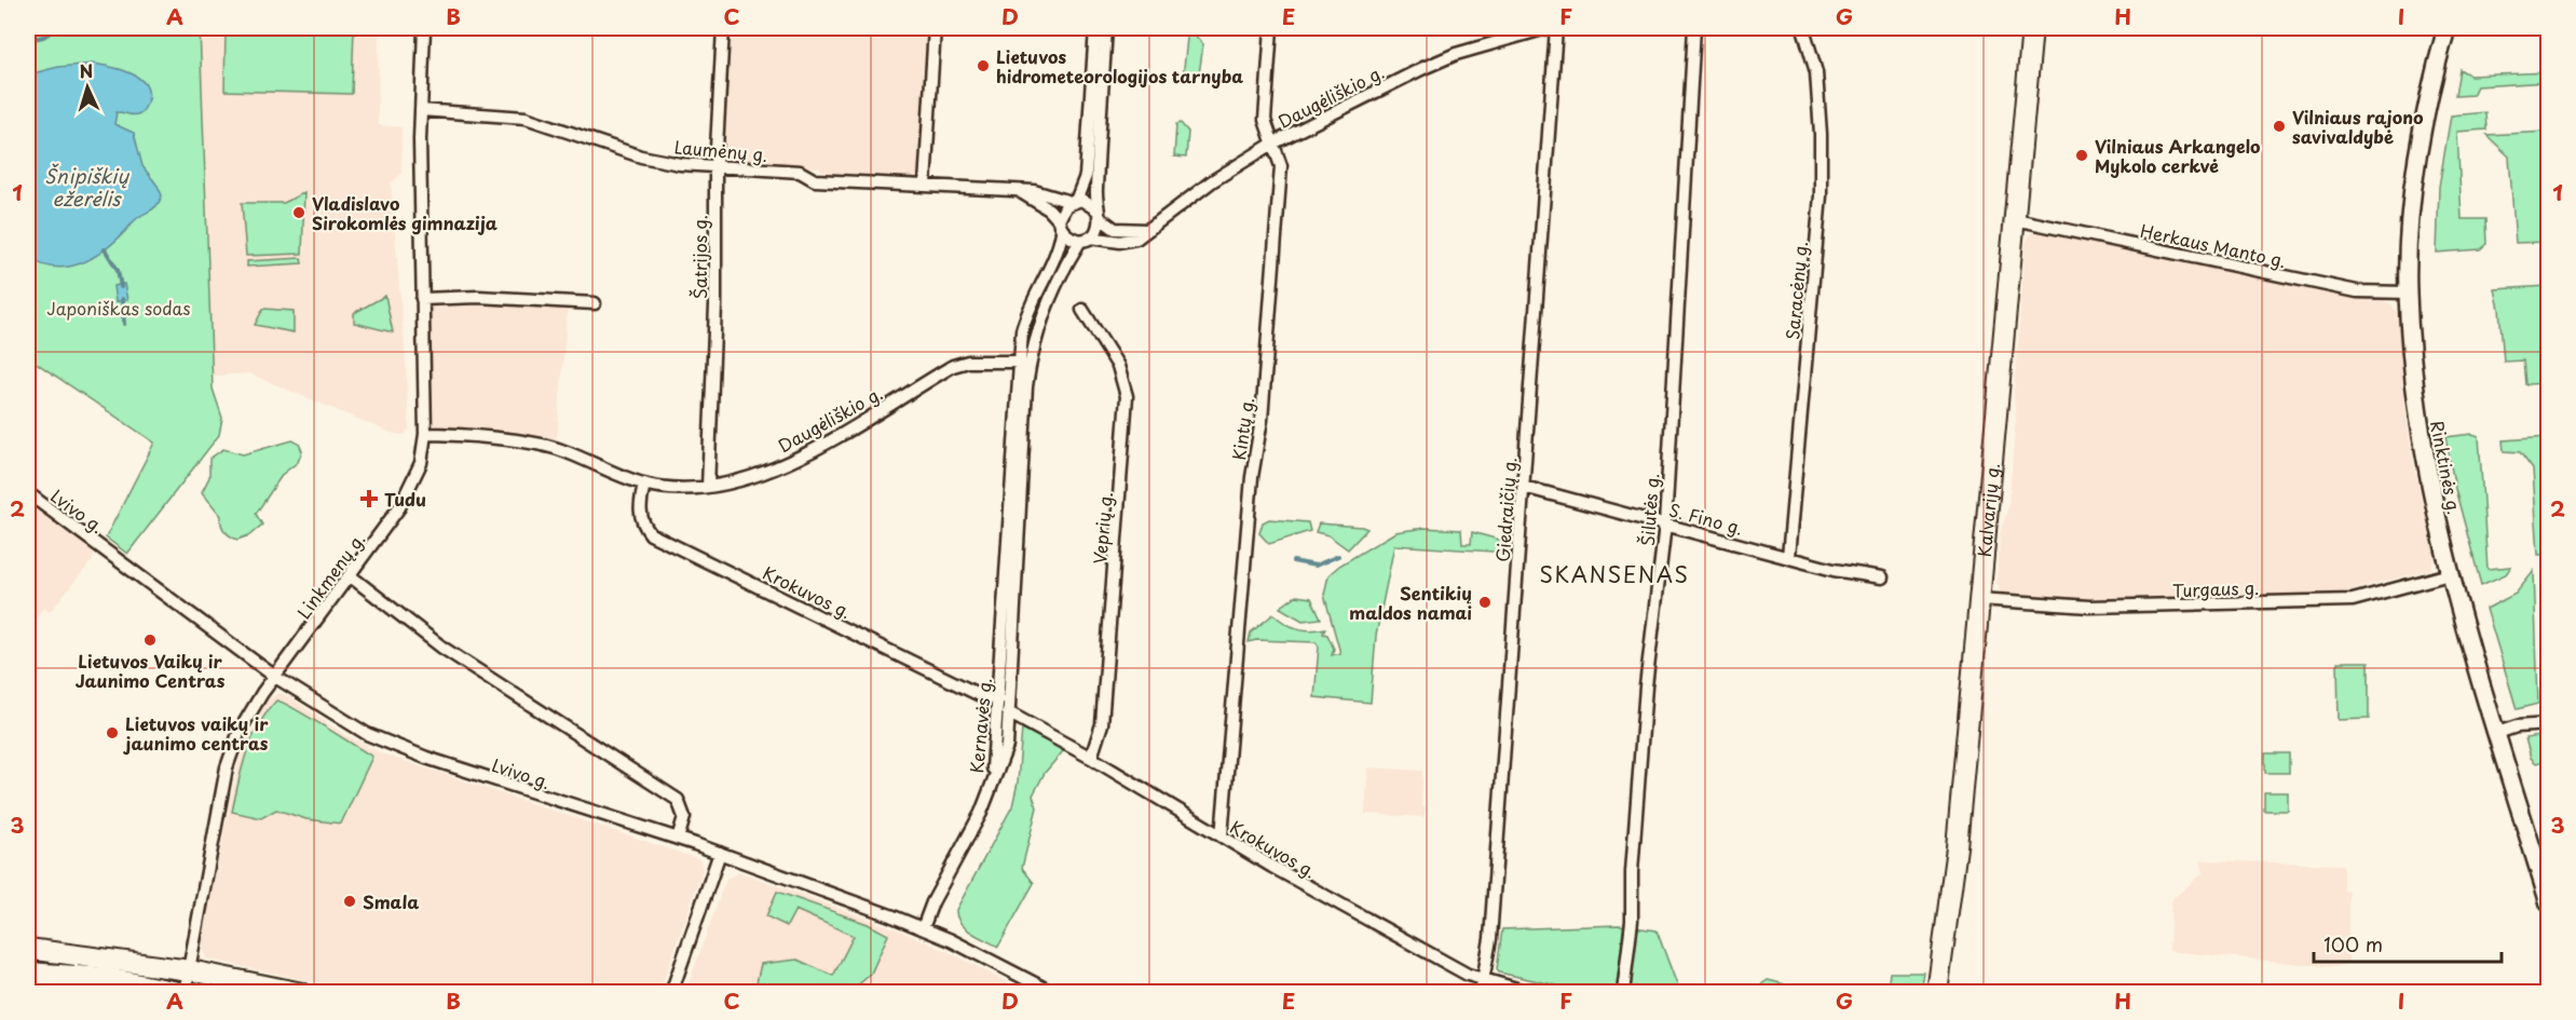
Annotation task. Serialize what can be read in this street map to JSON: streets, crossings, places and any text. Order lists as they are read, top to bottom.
{
  "streets": {
    "main road": ["Rinktinės g.", "Kalvarijų g."],
    "street": [
      "Daugėliškio g.",
      "Laumėnų g.",
      "Herkaus Manto g.",
      "Šatrijos g.",
      "Saracėnų g.",
      "Kintų g.",
      "Giedraičių g.",
      "Šilutės g.",
      "Lvivo g.",
      "S. Fino g.",
      "Veprių g.",
      "Linkmenų g.",
      "Turgaus g.",
      "Krokuvos g.",
      "Kernavės g."
    ]
  },
  "crossings": [
    ["Daugėliškio g.", "Laumėnų g."],
    ["Daugėliškio g.", "Šatrijos g."],
    ["Daugėliškio g.", "Kintų g."],
    ["Daugėliškio g.", "Linkmenų g."],
    ["Daugėliškio g.", "Krokuvos g."],
    ["Daugėliškio g.", "Kernavės g."],
    ["Laumėnų g.", "Šatrijos g."],
    ["Laumėnų g.", "Linkmenų g."],
    ["Laumėnų g.", "Kernavės g."],
    ["Herkaus Manto g.", "Rinktinės g."],
    ["Herkaus Manto g.", "Kalvarijų g."],
    ["Saracėnų g.", "S. Fino g."],
    ["Kintų g.", "Krokuvos g."],
    ["Rinktinės g.", "Turgaus g."],
    ["Giedraičių g.", "S. Fino g."],
    ["Giedraičių g.", "Krokuvos g."],
    ["Šilutės g.", "S. Fino g."],
    ["Lvivo g.", "Linkmenų g."],
    ["Kalvarijų g.", "Turgaus g."],
    ["Veprių g.", "Krokuvos g."],
    ["Krokuvos g.", "Kernavės g."]
  ],
  "districts": ["SKANSENAS"],
  "water": ["Šnipiškių ežerėlis"],
  "parks": ["Japoniškas sodas"],
  "places": {
    "other": [
      "Lietuvos hidrometeorologijos tarnyba",
      "Vilniaus rajono savivaldybė",
      "Vilniaus Arkangelo Mykolo cerkvė",
      "Vladislavo Sirokomlės gimnazija",
      "Sentikių maldos namai",
      "Lietuvos Vaikų ir Jaunimo Centras",
      "Lietuvos vaikų ir jaunimo centras",
      "Smala"
    ],
    "health": ["Tudu"]
  },
  "scale_bar": "100 m",
  "north": "top",
  "grid": {
    "columns": [
      "A",
      "B",
      "C",
      "D",
      "E",
      "F",
      "G",
      "H",
      "I"
    ],
    "rows": ["1", "2", "3"]
  }
}
